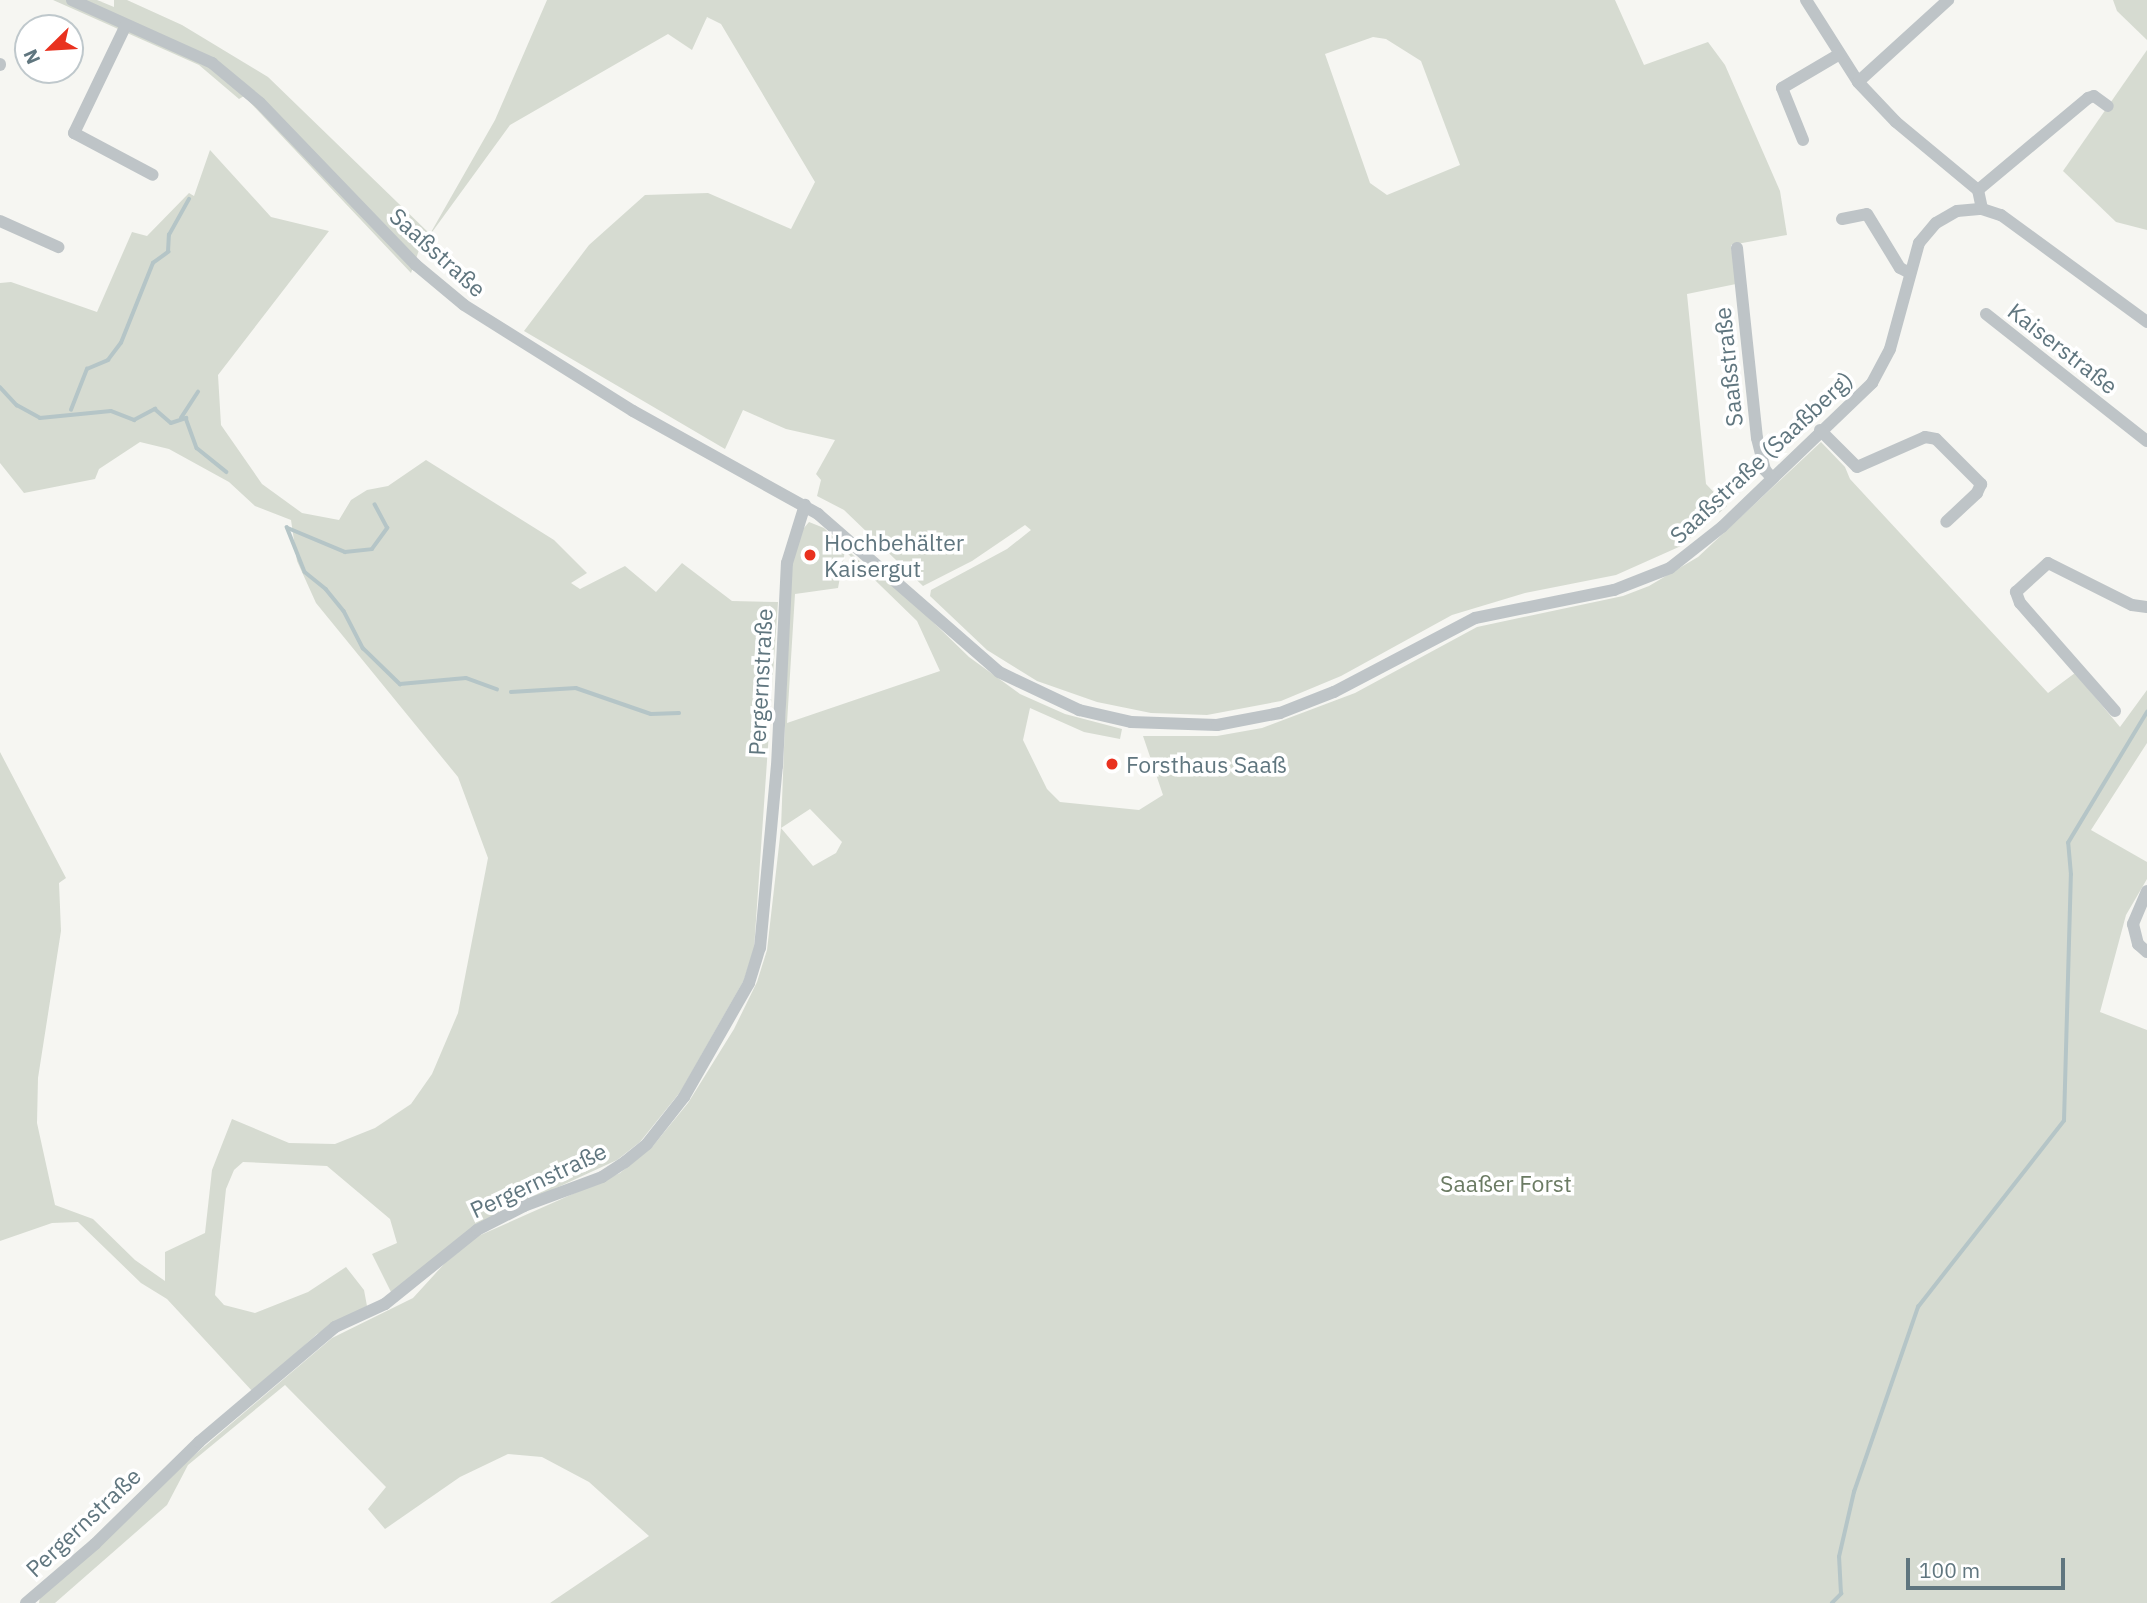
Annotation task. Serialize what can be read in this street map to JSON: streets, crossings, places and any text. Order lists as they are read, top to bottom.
{
  "streets": {
    "street": [
      "Saaßstraße",
      "Kaiserstraße",
      "Saaßstraße (Saaßberg)",
      "Pergernstraße"
    ]
  },
  "crossings": [
    ["Saaßstraße", "Saaßstraße (Saaßberg)"],
    ["Saaßstraße", "Pergernstraße"],
    ["Saaßstraße (Saaßberg)", "Pergernstraße"]
  ],
  "parks": ["Saaßer Forst"],
  "places": ["Hochbehälter Kaisergut", "Forsthaus Saaß"],
  "scale_bar": "100 m",
  "north": "bottom left"
}
